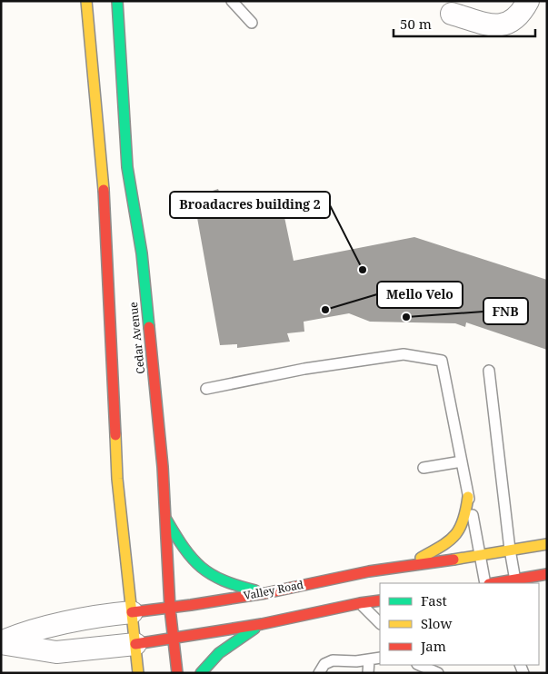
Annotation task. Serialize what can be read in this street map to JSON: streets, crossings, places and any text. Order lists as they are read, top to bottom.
{
  "streets": {
    "main road": ["Cedar Avenue", "Valley Road"]
  },
  "crossings": [
    ["Cedar Avenue", "Valley Road"]
  ],
  "places": ["Broadacres building 2", "Mello Velo", "FNB"],
  "legend": ["Fast", "Slow", "Jam"],
  "scale_bar": "50 m"
}
